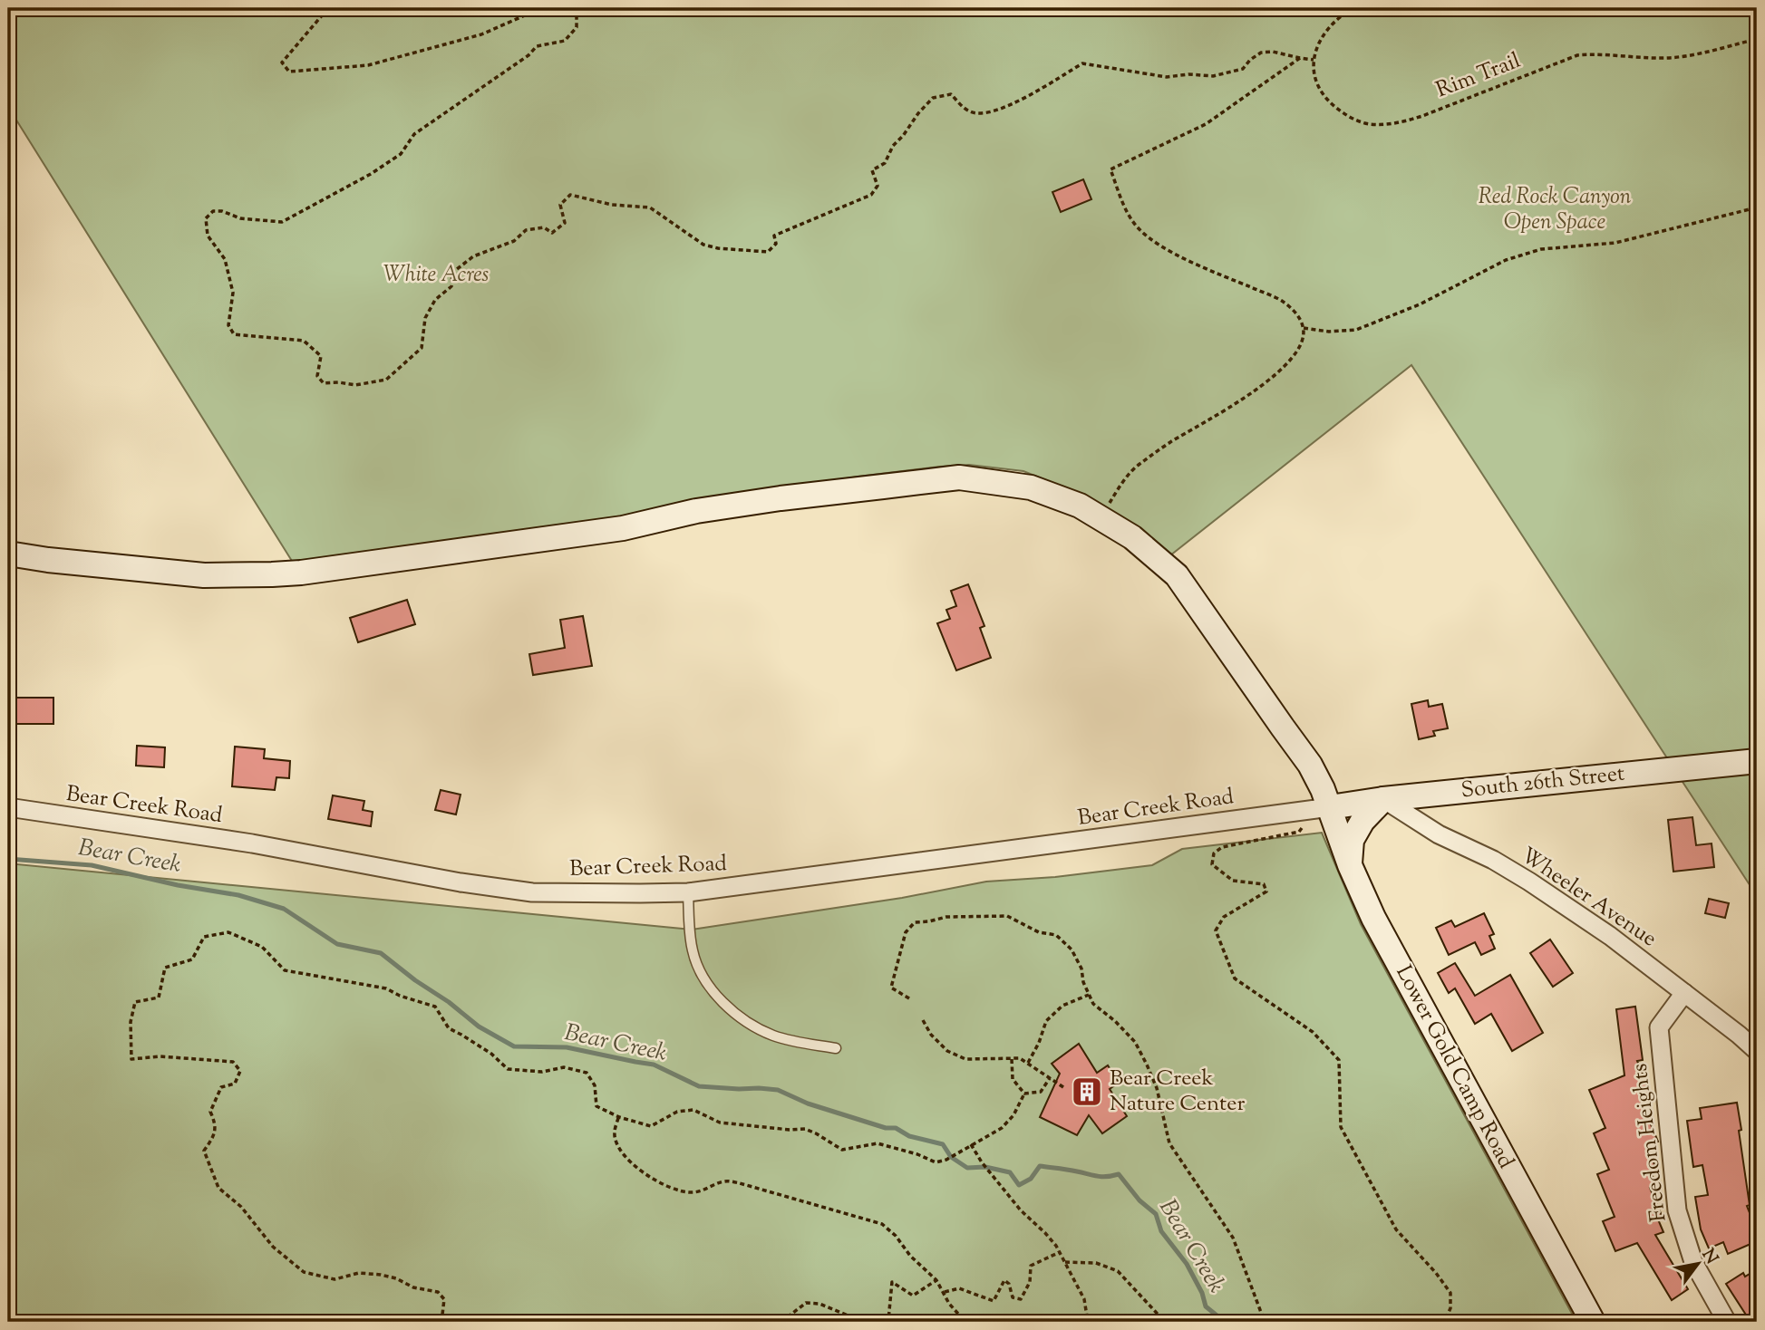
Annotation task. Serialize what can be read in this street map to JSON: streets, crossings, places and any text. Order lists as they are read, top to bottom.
{
  "streets": {
    "street": [
      "South 26th Street",
      "Bear Creek Road",
      "Wheeler Avenue",
      "Lower Gold Camp Road",
      "Freedom Heights"
    ],
    "path": ["Rim Trail"]
  },
  "crossings": [
    ["South 26th Street", "Bear Creek Road"],
    ["South 26th Street", "Wheeler Avenue"],
    ["South 26th Street", "Lower Gold Camp Road"],
    ["Bear Creek Road", "Lower Gold Camp Road"],
    ["Wheeler Avenue", "Freedom Heights"]
  ],
  "water": ["Bear Creek"],
  "parks": ["Red Rock Canyon Open Space", "White Acres"],
  "places": {
    "building": ["Bear Creek Nature Center"]
  },
  "north": "top right"
}
